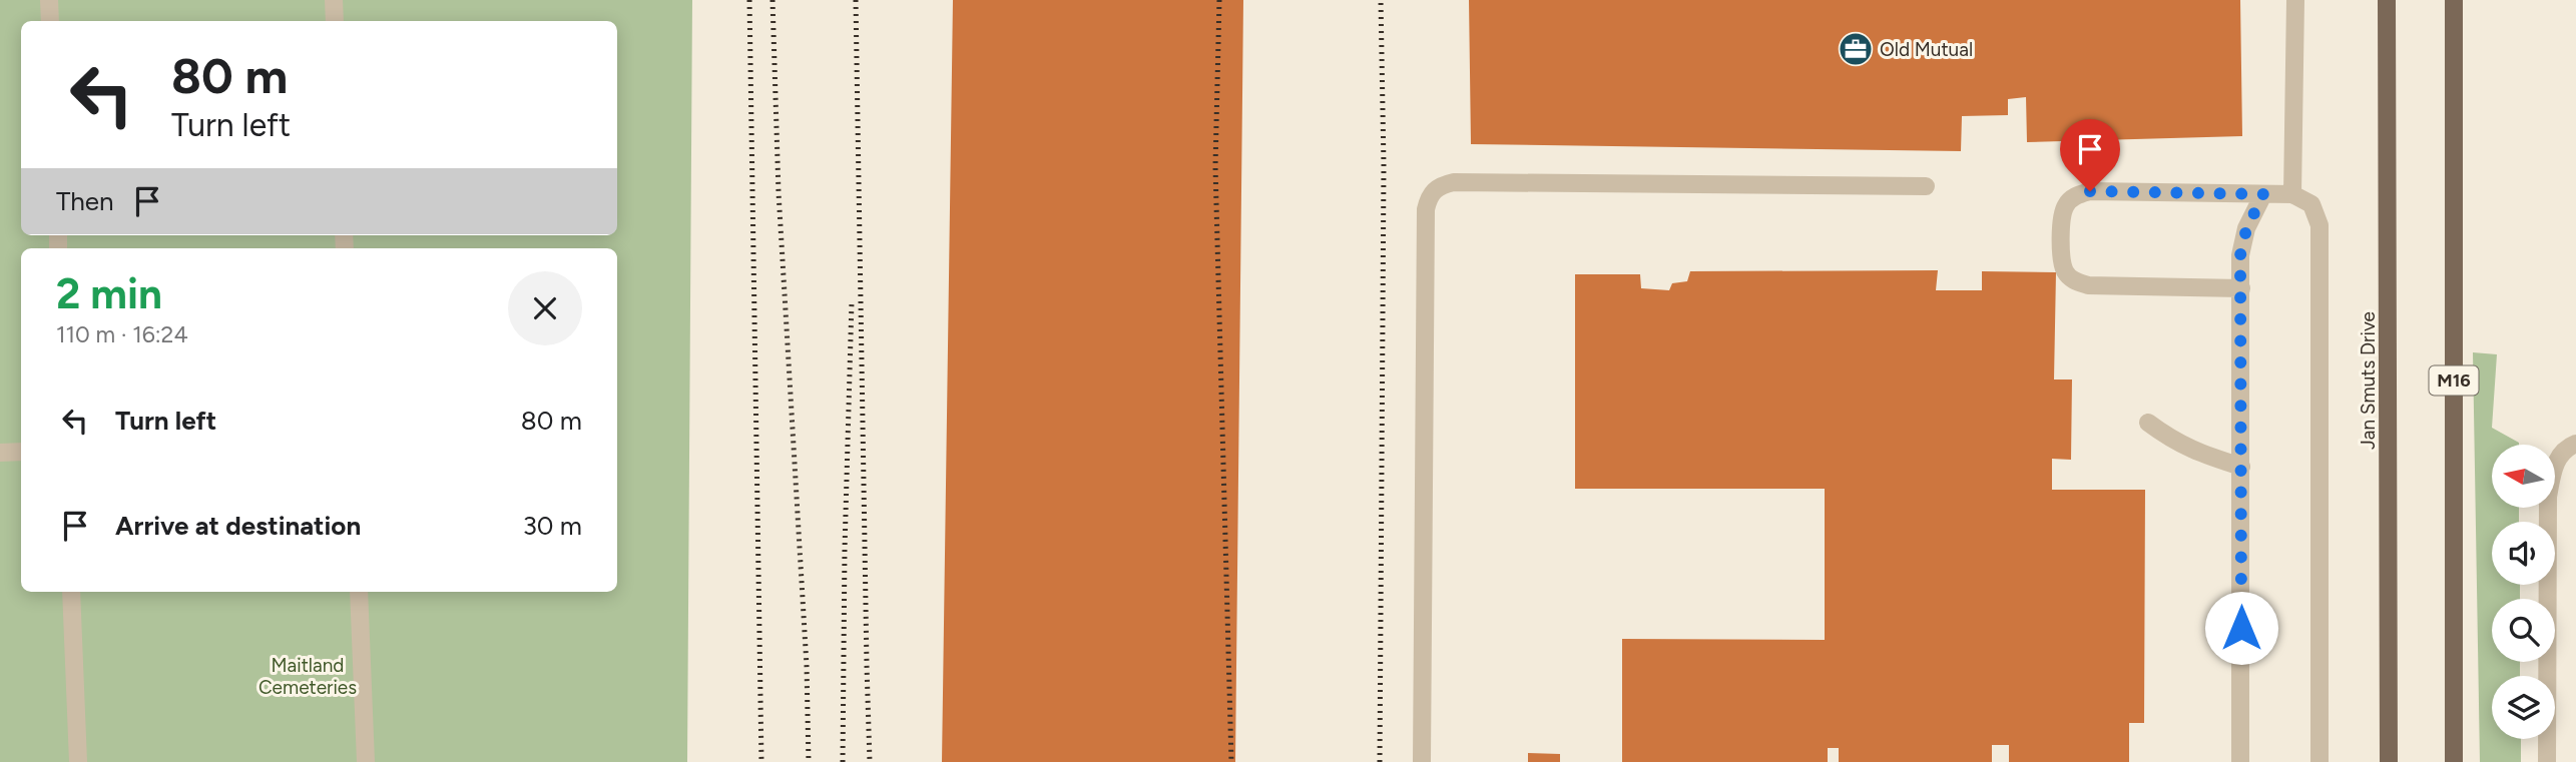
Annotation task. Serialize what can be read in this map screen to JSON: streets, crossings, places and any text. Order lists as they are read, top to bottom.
{
  "streets": {
    "main road": ["Jan Smuts Drive", "M16"]
  },
  "parks": ["Maitland Cemeteries"],
  "places": {
    "office": ["Old Mutual"]
  },
  "north": "left",
  "page": {
    "turn": ["80 m", "Turn left"],
    "then": "Then",
    "heading": ["2 min", "110 m · 16:24"],
    "list": [
      {
        "name": "Turn left",
        "value": "80 m"
      },
      {
        "name": "Arrive at destination",
        "value": "30 m"
      }
    ]
  }
}
